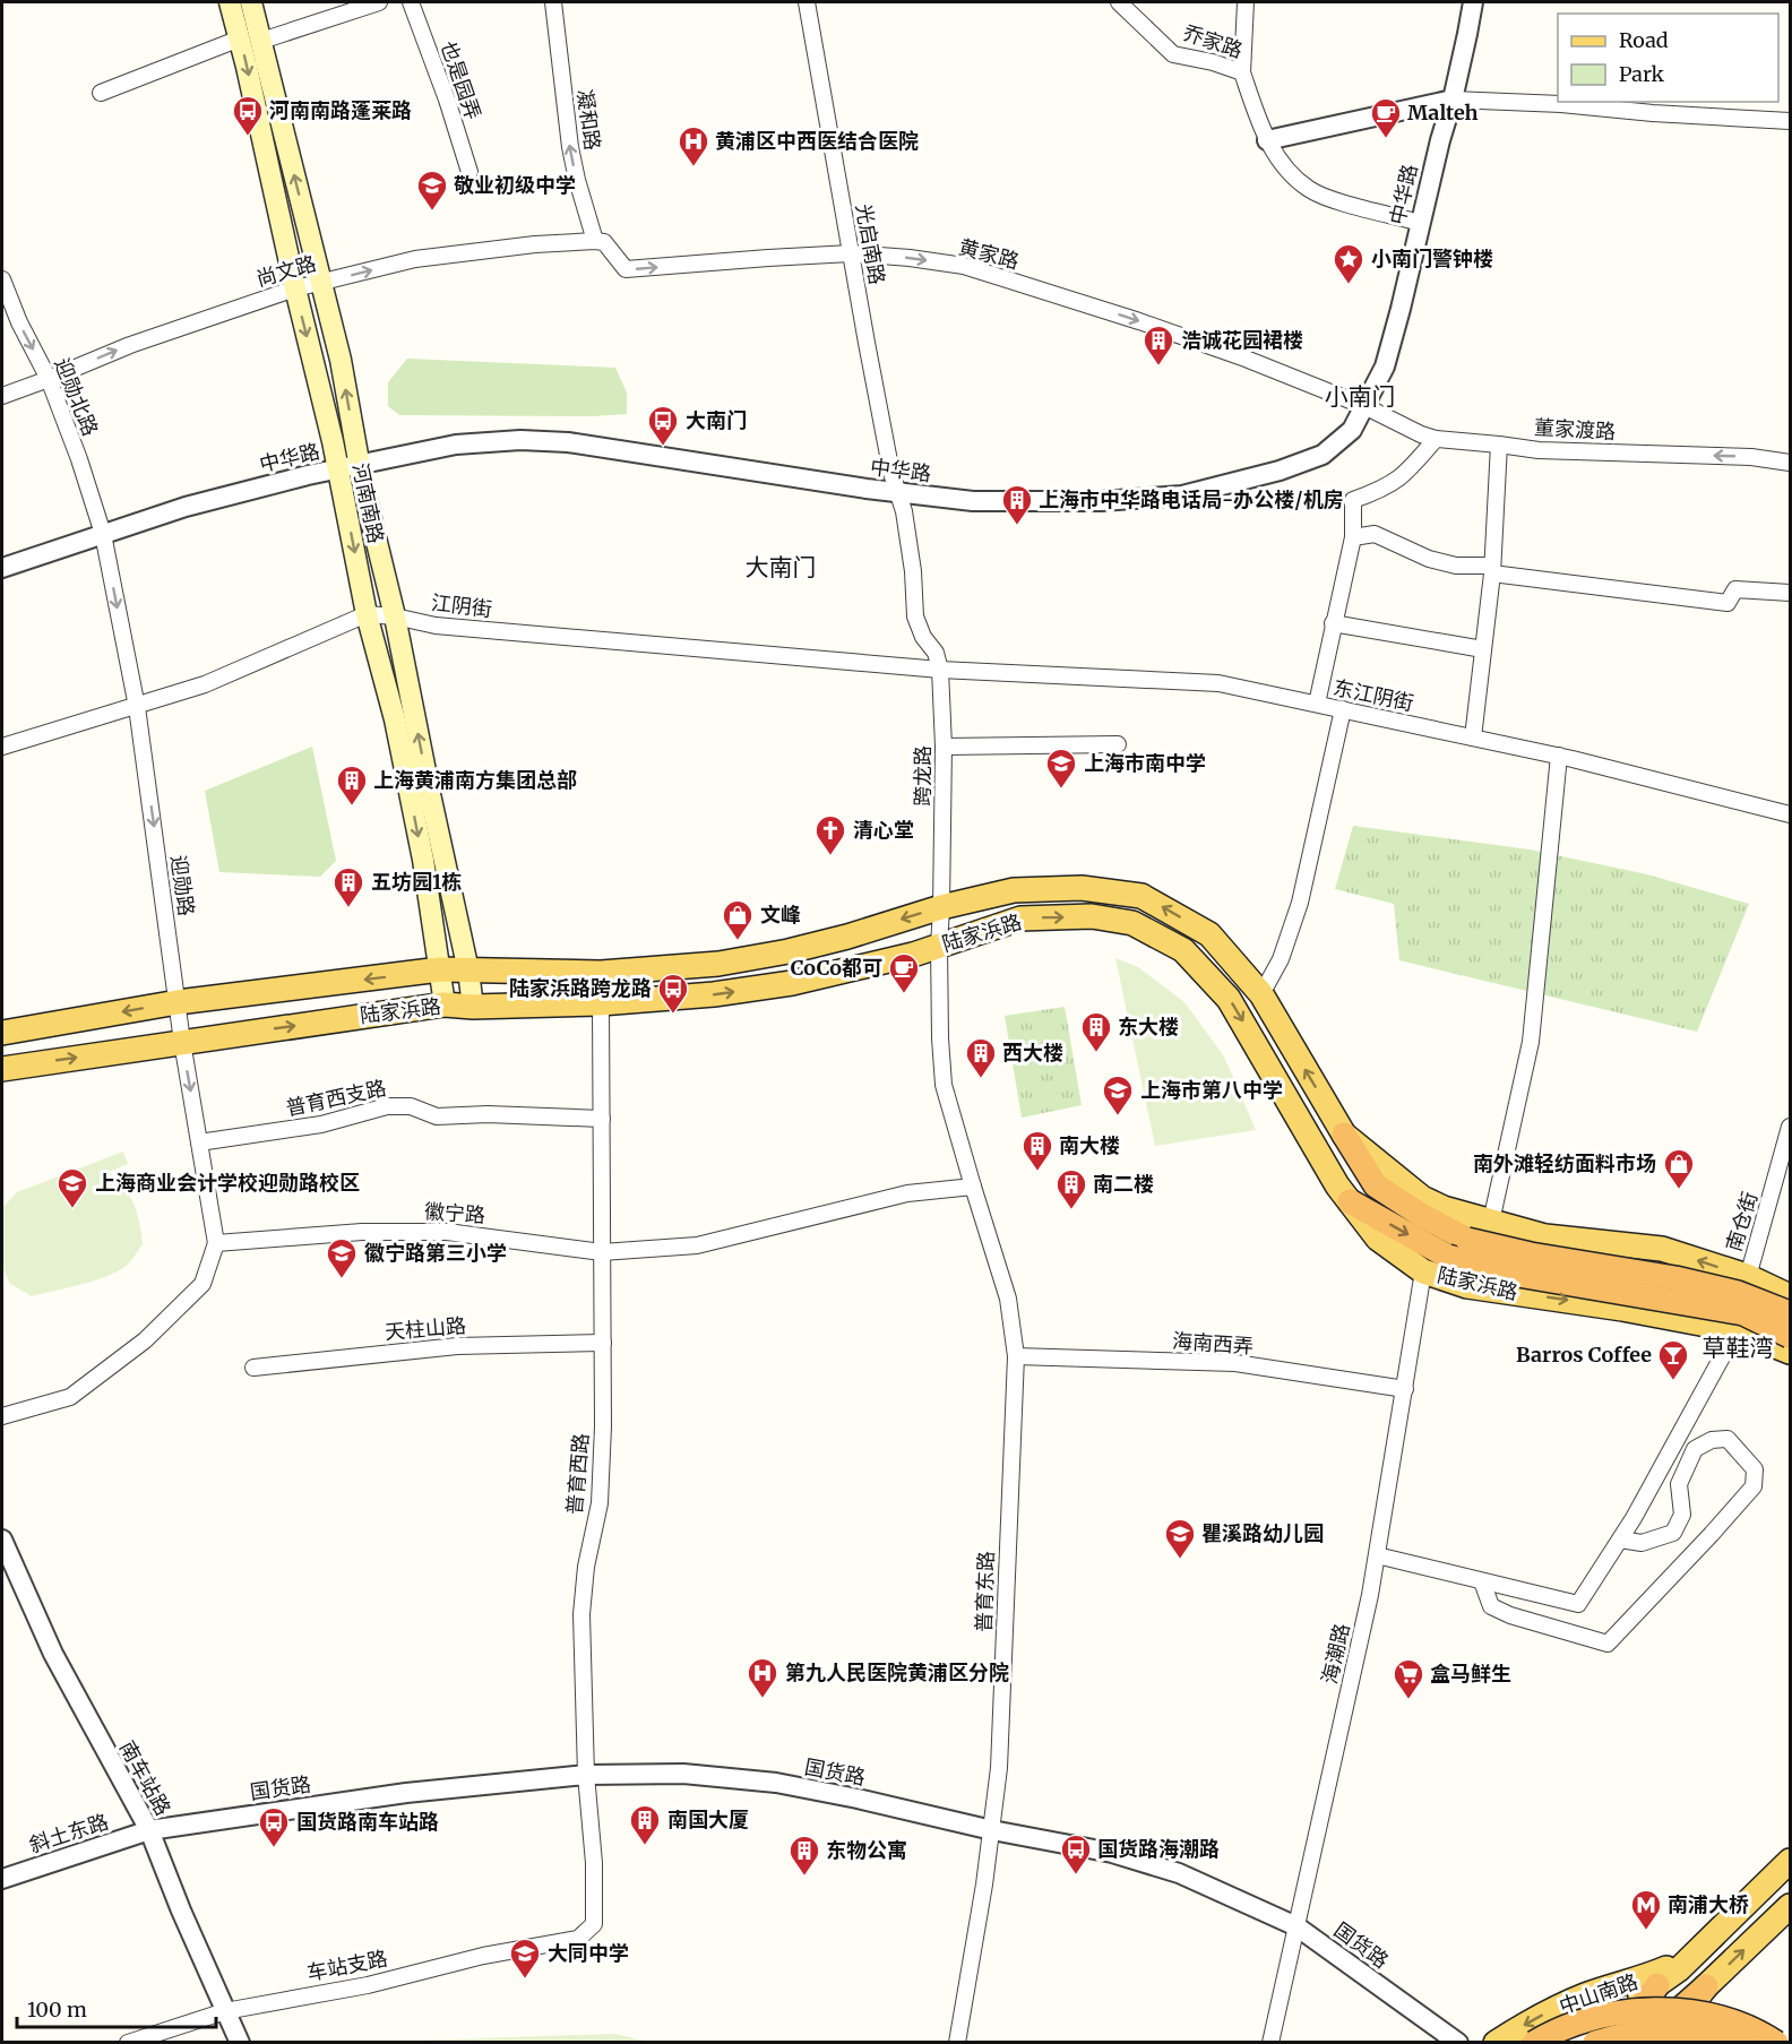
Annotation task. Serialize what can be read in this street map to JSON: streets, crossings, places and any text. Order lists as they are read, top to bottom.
{
  "streets": {
    "main road": ["河南南路", "陆家浜路", "中山南路"],
    "street": [
      "乔家路",
      "也是园弄",
      "凝和路",
      "中华路",
      "光启南路",
      "黄家路",
      "尚文路",
      "迎勋北路",
      "董家渡路",
      "江阴街",
      "东江阴街",
      "跨龙路",
      "迎勋路",
      "普育西支路",
      "徽宁路",
      "南仓街",
      "天柱山路",
      "海南西弄",
      "普育西路",
      "普育东路",
      "海潮路",
      "国货路",
      "南车站路",
      "斜土东路",
      "车站支路"
    ]
  },
  "crossings": [
    ["乔家路", "中华路"],
    ["凝和路", "黄家路"],
    ["凝和路", "尚文路"],
    ["中华路", "光启南路"],
    ["中华路", "黄家路"],
    ["中华路", "迎勋北路"],
    ["中华路", "董家渡路"],
    ["中华路", "河南南路"],
    ["中华路", "跨龙路"],
    ["中华路", "迎勋路"],
    ["光启南路", "黄家路"],
    ["光启南路", "跨龙路"],
    ["黄家路", "尚文路"],
    ["黄家路", "董家渡路"],
    ["尚文路", "迎勋北路"],
    ["尚文路", "河南南路"],
    ["迎勋北路", "迎勋路"],
    ["河南南路", "江阴街"],
    ["河南南路", "陆家浜路"],
    ["江阴街", "东江阴街"],
    ["江阴街", "跨龙路"],
    ["江阴街", "迎勋路"],
    ["东江阴街", "跨龙路"],
    ["跨龙路", "陆家浜路"],
    ["跨龙路", "徽宁路"],
    ["跨龙路", "普育东路"],
    ["迎勋路", "陆家浜路"],
    ["迎勋路", "普育西支路"],
    ["迎勋路", "徽宁路"],
    ["陆家浜路", "南仓街"],
    ["陆家浜路", "普育西路"],
    ["陆家浜路", "海潮路"],
    ["普育西支路", "普育西路"],
    ["徽宁路", "普育西路"],
    ["徽宁路", "普育东路"],
    ["天柱山路", "普育西路"],
    ["海南西弄", "普育东路"],
    ["海南西弄", "海潮路"],
    ["普育西路", "国货路"],
    ["普育西路", "车站支路"],
    ["普育东路", "国货路"],
    ["海潮路", "国货路"],
    ["国货路", "南车站路"],
    ["国货路", "斜土东路"],
    ["南车站路", "斜土东路"],
    ["南车站路", "车站支路"]
  ],
  "one_way": [
    "凝和路",
    "黄家路",
    "尚文路",
    "迎勋北路",
    "迎勋路"
  ],
  "districts": ["小南门", "大南门", "草鞋湾"],
  "places": {
    "bus stop": [
      "河南南路蓬莱路",
      "大南门",
      "陆家浜路跨龙路",
      "国货路南车站路",
      "国货路海潮路"
    ],
    "cafe": ["Malteh", "CoCo都可"],
    "hospital": ["黄浦区中西医结合医院", "第九人民医院黄浦区分院"],
    "school or university": [
      "敬业初级中学",
      "上海市南中学",
      "上海市第八中学",
      "上海商业会计学校迎勋路校区",
      "徽宁路第三小学",
      "瞿溪路幼儿园",
      "大同中学"
    ],
    "place": ["小南门警钟楼"],
    "building": [
      "浩诚花园裙楼",
      "上海市中华路电话局-办公楼/机房",
      "上海黄浦南方集团总部",
      "五坊园1栋",
      "东大楼",
      "西大楼",
      "南大楼",
      "南二楼",
      "南国大厦",
      "东物公寓"
    ],
    "church": ["清心堂"],
    "shop": ["文峰", "南外滩轻纺面料市场"],
    "bar": ["Barros Coffee"],
    "supermarket": ["盒马鲜生"],
    "metro station": ["南浦大桥"]
  },
  "legend": ["Road", "Park"],
  "scale_bar": "100 m"
}
